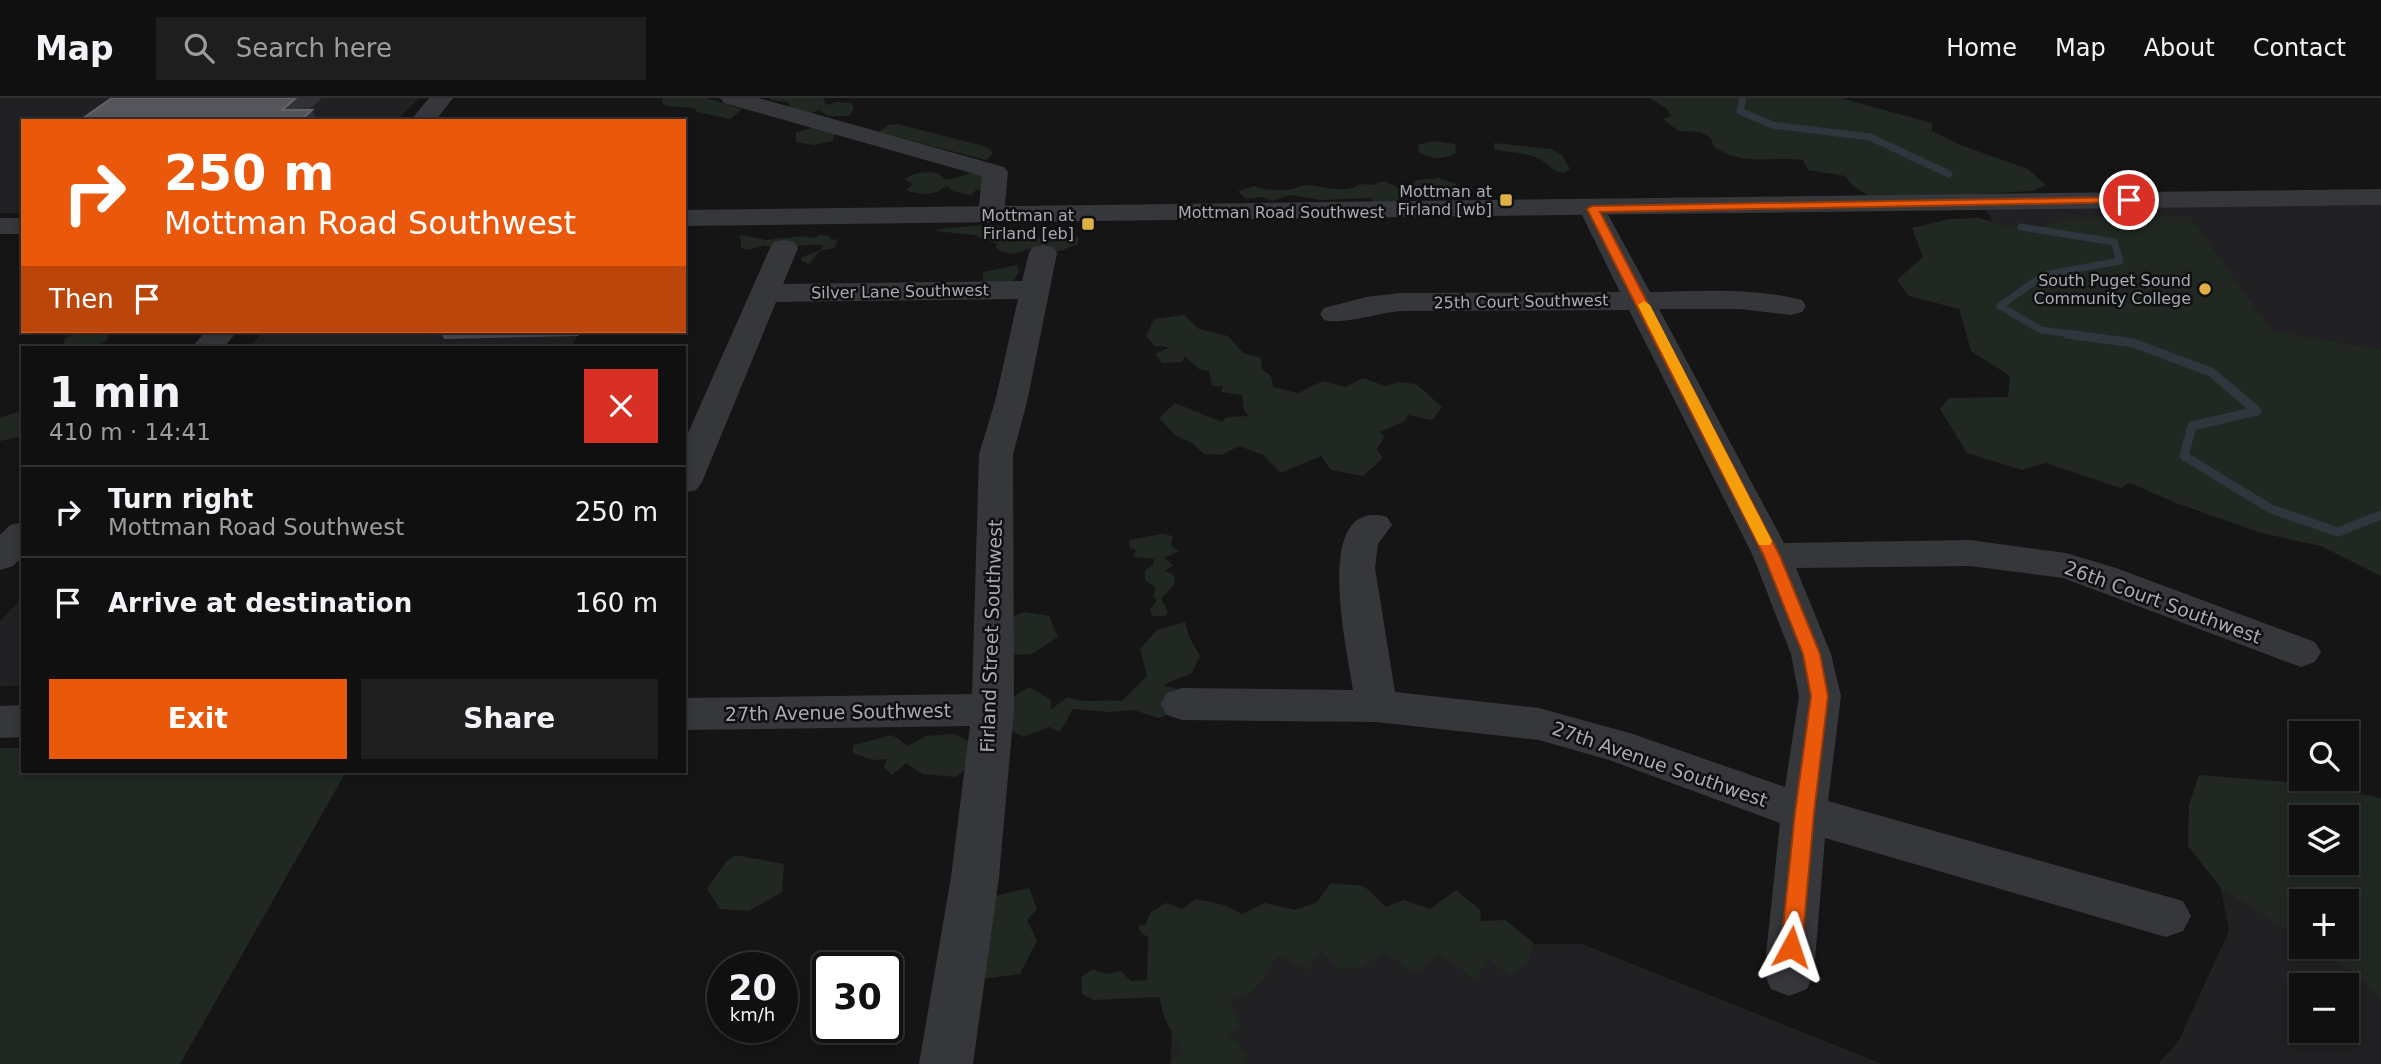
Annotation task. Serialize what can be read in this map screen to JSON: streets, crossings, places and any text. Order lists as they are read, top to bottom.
{
  "streets": {
    "street": [
      "Mottman Road Southwest",
      "Silver Lane Southwest",
      "25th Court Southwest",
      "26th Court Southwest",
      "Firland Street Southwest",
      "27th Avenue Southwest"
    ]
  },
  "crossings": [
    ["Silver Lane Southwest", "Firland Street Southwest"],
    ["Firland Street Southwest", "27th Avenue Southwest"]
  ],
  "places": {
    "transit": ["Mottman at Firland [wb]", "Mottman at Firland [eb]"],
    "other": ["South Puget Sound Community College"]
  },
  "page": {
    "header": "Map",
    "search": "Search here",
    "nav": [
      "Home",
      "Map",
      "About",
      "Contact"
    ],
    "turn": ["250 m", "Mottman Road Southwest"],
    "then": "Then",
    "heading": ["1 min", "410 m · 14:41"],
    "list": [
      {
        "name": "Turn right",
        "note": "Mottman Road Southwest",
        "value": "250 m"
      },
      {
        "name": "Arrive at destination",
        "value": "160 m"
      }
    ],
    "buttons": ["Exit", "Share"],
    "map_buttons": ["+", "−"],
    "speed": "20 km/h",
    "limit": "30"
  }
}
